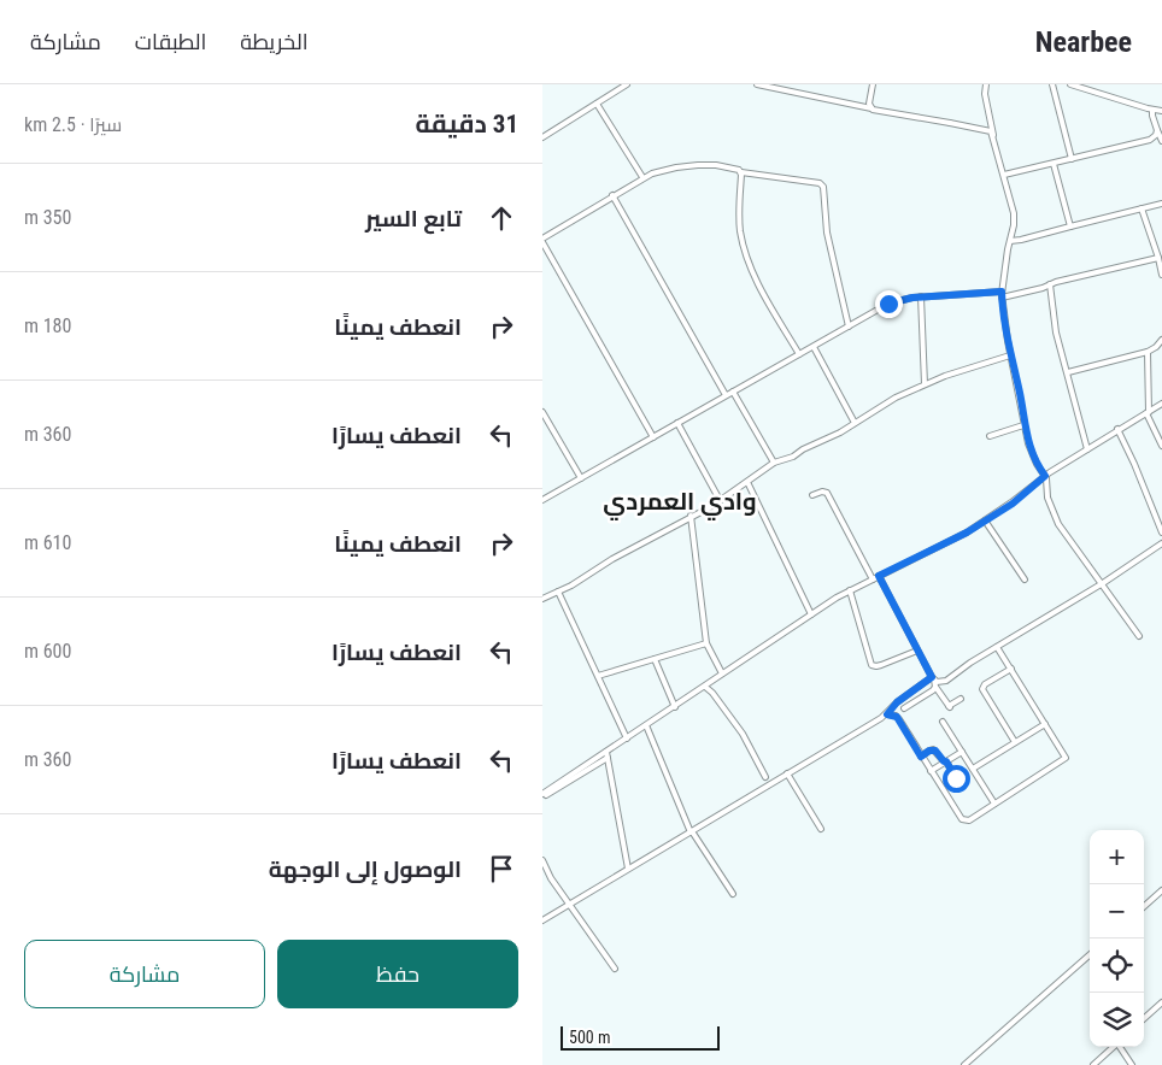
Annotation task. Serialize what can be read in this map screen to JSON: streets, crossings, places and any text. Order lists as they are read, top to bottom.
{
  "districts": ["وادي العمردي"],
  "scale_bar": "500 m",
  "page": {
    "header": "Nearbee",
    "nav": ["الخريطة", "الطبقات", "مشاركة"],
    "heading": ["31 دقيقة", "سيرًا · 2.5 km"],
    "list": [
      ["تابع السير", "350 m"],
      ["انعطف يمينًا", "180 m"],
      ["انعطف يسارًا", "360 m"],
      ["انعطف يمينًا", "610 m"],
      ["انعطف يسارًا", "600 m"],
      ["انعطف يسارًا", "360 m"],
      "الوصول إلى الوجهة"
    ],
    "map_buttons": ["+", "−"],
    "buttons": ["حفظ", "مشاركة"],
    "scale": "500 m"
  }
}
